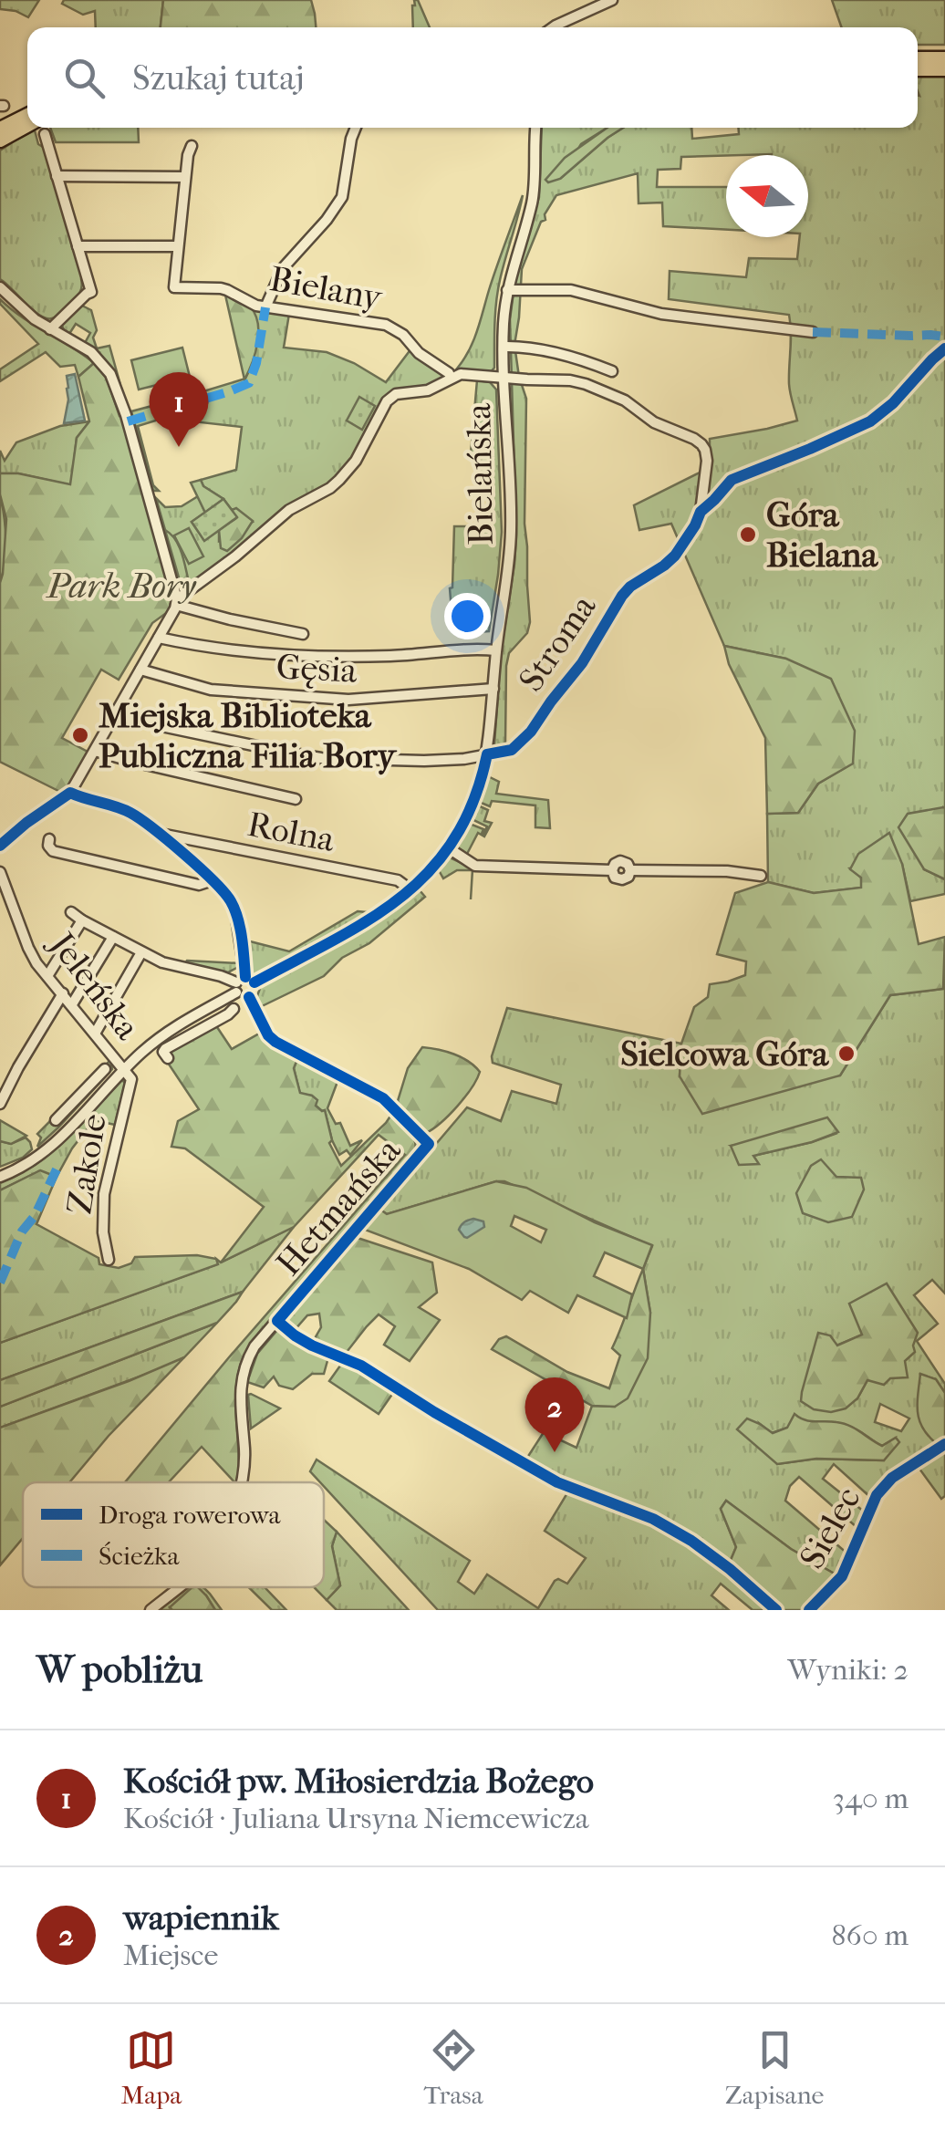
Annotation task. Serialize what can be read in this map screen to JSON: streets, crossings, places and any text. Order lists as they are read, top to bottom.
{
  "streets": {
    "street": [
      "Bielany",
      "Bielańska",
      "Stroma",
      "Gęsia",
      "Rolna",
      "Jeleńska",
      "Zakole",
      "Hetmańska",
      "Sielec"
    ]
  },
  "crossings": [
    ["Bielańska", "Stroma"],
    ["Bielańska", "Gęsia"],
    ["Bielańska", "Rolna"],
    ["Bielańska", "Jeleńska"],
    ["Bielańska", "Zakole"],
    ["Jeleńska", "Zakole"]
  ],
  "parks": ["Park Bory"],
  "places": ["Góra Bielana", "Miejska Biblioteka Publiczna Filia Bory", "Sielcowa Góra"],
  "legend": ["Droga rowerowa", "Ścieżka"],
  "north": "left",
  "page": {
    "search": "Szukaj tutaj",
    "pins": ["1", "2"],
    "heading": ["W pobliżu", "Wyniki: 2"],
    "list": [
      {
        "mark": "1",
        "name": "Kościół pw. Miłosierdzia Bożego",
        "note": "Kościół · Juliana Ursyna Niemcewicza",
        "value": "340 m"
      },
      {
        "mark": "2",
        "name": "wapiennik",
        "note": "Miejsce",
        "value": "860 m"
      }
    ],
    "nav": ["Mapa", "Trasa", "Zapisane"]
  }
}
